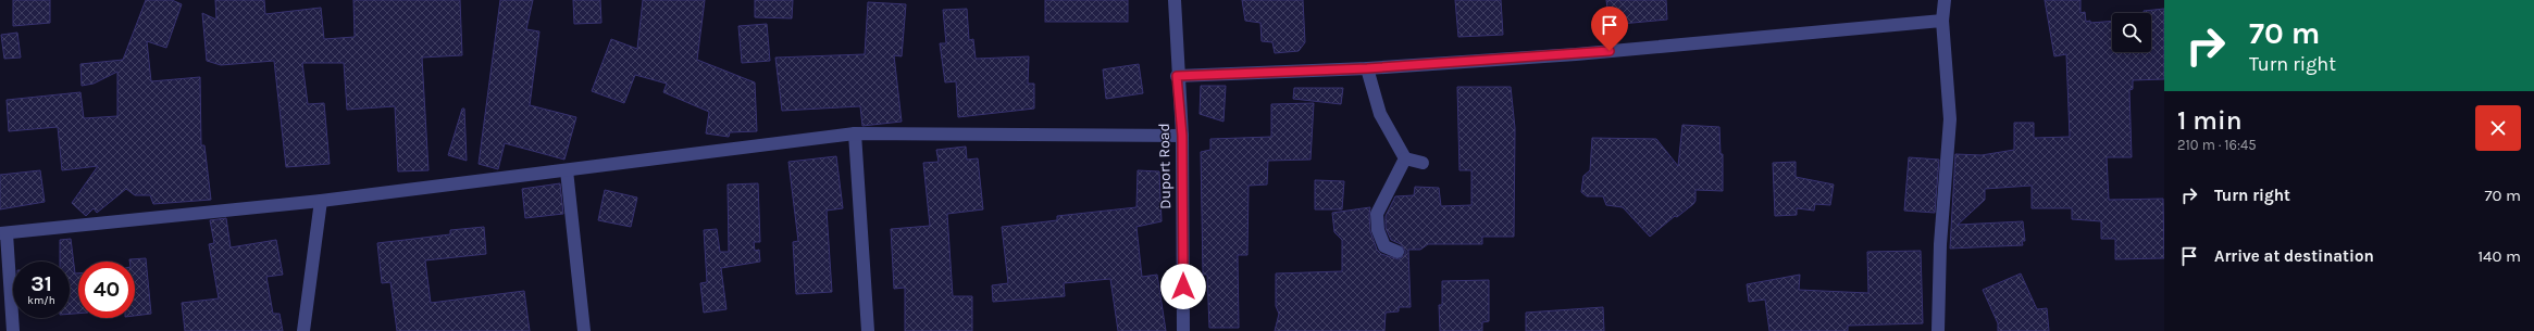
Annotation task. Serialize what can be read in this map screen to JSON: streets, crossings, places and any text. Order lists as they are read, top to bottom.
{
  "streets": {
    "street": ["Duport Road"]
  },
  "page": {
    "turn": ["70 m", "Turn right"],
    "heading": ["1 min", "210 m · 16:45"],
    "list": [
      {
        "name": "Turn right",
        "value": "70 m"
      },
      {
        "name": "Arrive at destination",
        "value": "140 m"
      }
    ],
    "speed": "31 km/h",
    "limit": "40"
  }
}
